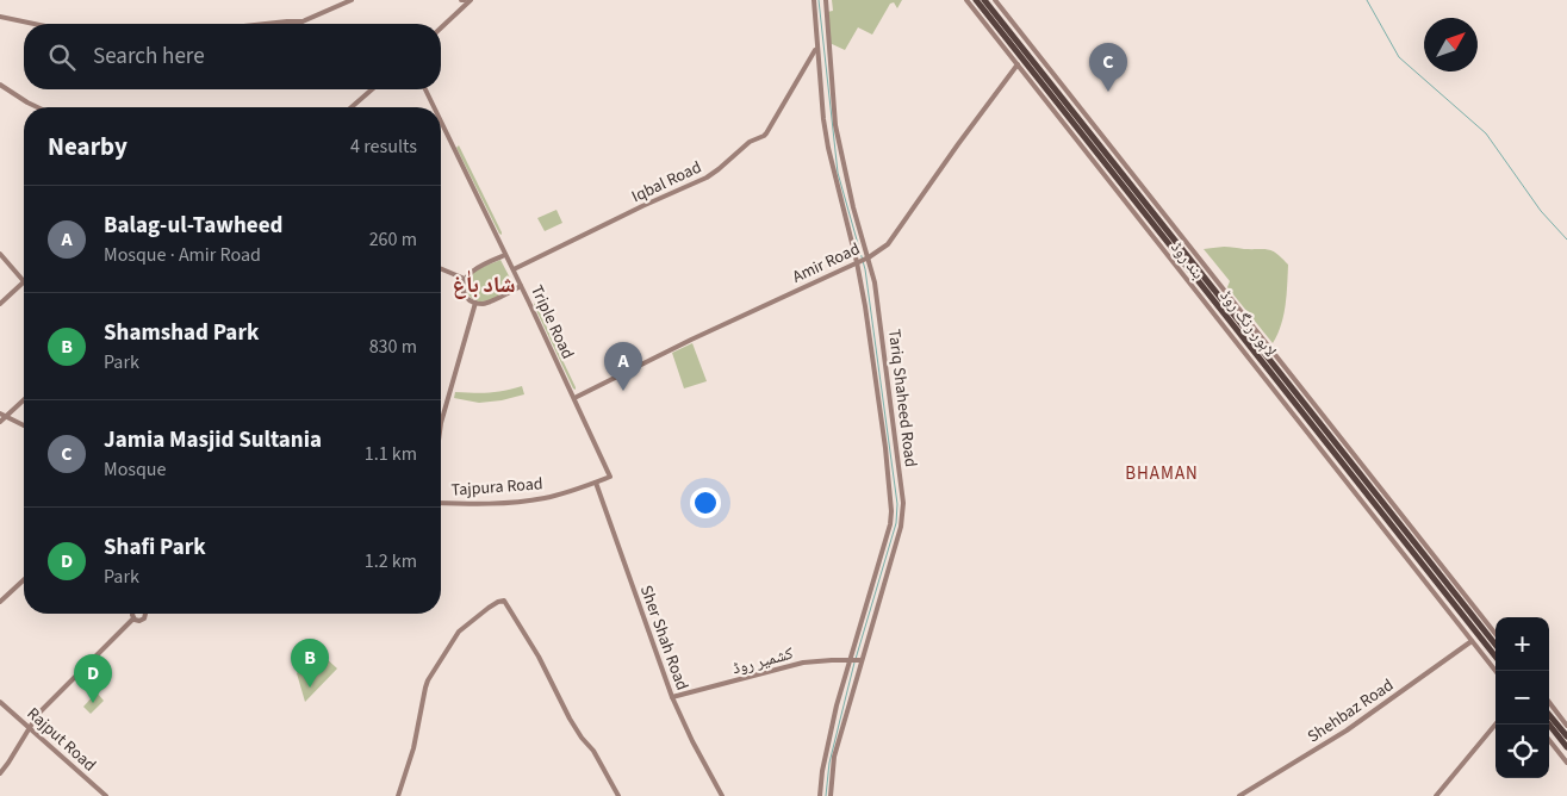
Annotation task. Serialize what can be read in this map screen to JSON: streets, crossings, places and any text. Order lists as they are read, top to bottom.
{
  "streets": {
    "highway": ["لاہور رنگ روڈ"],
    "main road": [
      "Iqbal Road",
      "بند روڈ",
      "Amir Road",
      "Triple Road",
      "Tariq Shaheed Road",
      "Tajpura Road",
      "Sher Shah Road",
      "کشمیر روڈ",
      "Shehbaz Road",
      "Rajput Road"
    ]
  },
  "crossings": [
    ["Iqbal Road", "Triple Road"],
    ["Iqbal Road", "Tariq Shaheed Road"],
    ["بند روڈ", "Amir Road"],
    ["بند روڈ", "Shehbaz Road"],
    ["Amir Road", "Triple Road"],
    ["Amir Road", "Tariq Shaheed Road"],
    ["Triple Road", "Tajpura Road"],
    ["Tariq Shaheed Road", "کشمیر روڈ"],
    ["Tajpura Road", "Sher Shah Road"],
    ["Sher Shah Road", "کشمیر روڈ"]
  ],
  "districts": ["شاد باٰغ", "BHAMAN"],
  "north": "top right",
  "page": {
    "search": "Search here",
    "pins": [
      "C",
      "A",
      "B",
      "D"
    ],
    "heading": ["Nearby", "4 results"],
    "list": [
      {
        "mark": "A",
        "name": "Balag-ul-Tawheed",
        "note": "Mosque · Amir Road",
        "value": "260 m"
      },
      {
        "mark": "B",
        "name": "Shamshad Park",
        "note": "Park",
        "value": "830 m"
      },
      {
        "mark": "C",
        "name": "Jamia Masjid Sultania",
        "note": "Mosque",
        "value": "1.1 km"
      },
      {
        "mark": "D",
        "name": "Shafi Park",
        "note": "Park",
        "value": "1.2 km"
      }
    ],
    "map_buttons": ["+", "−"]
  }
}
